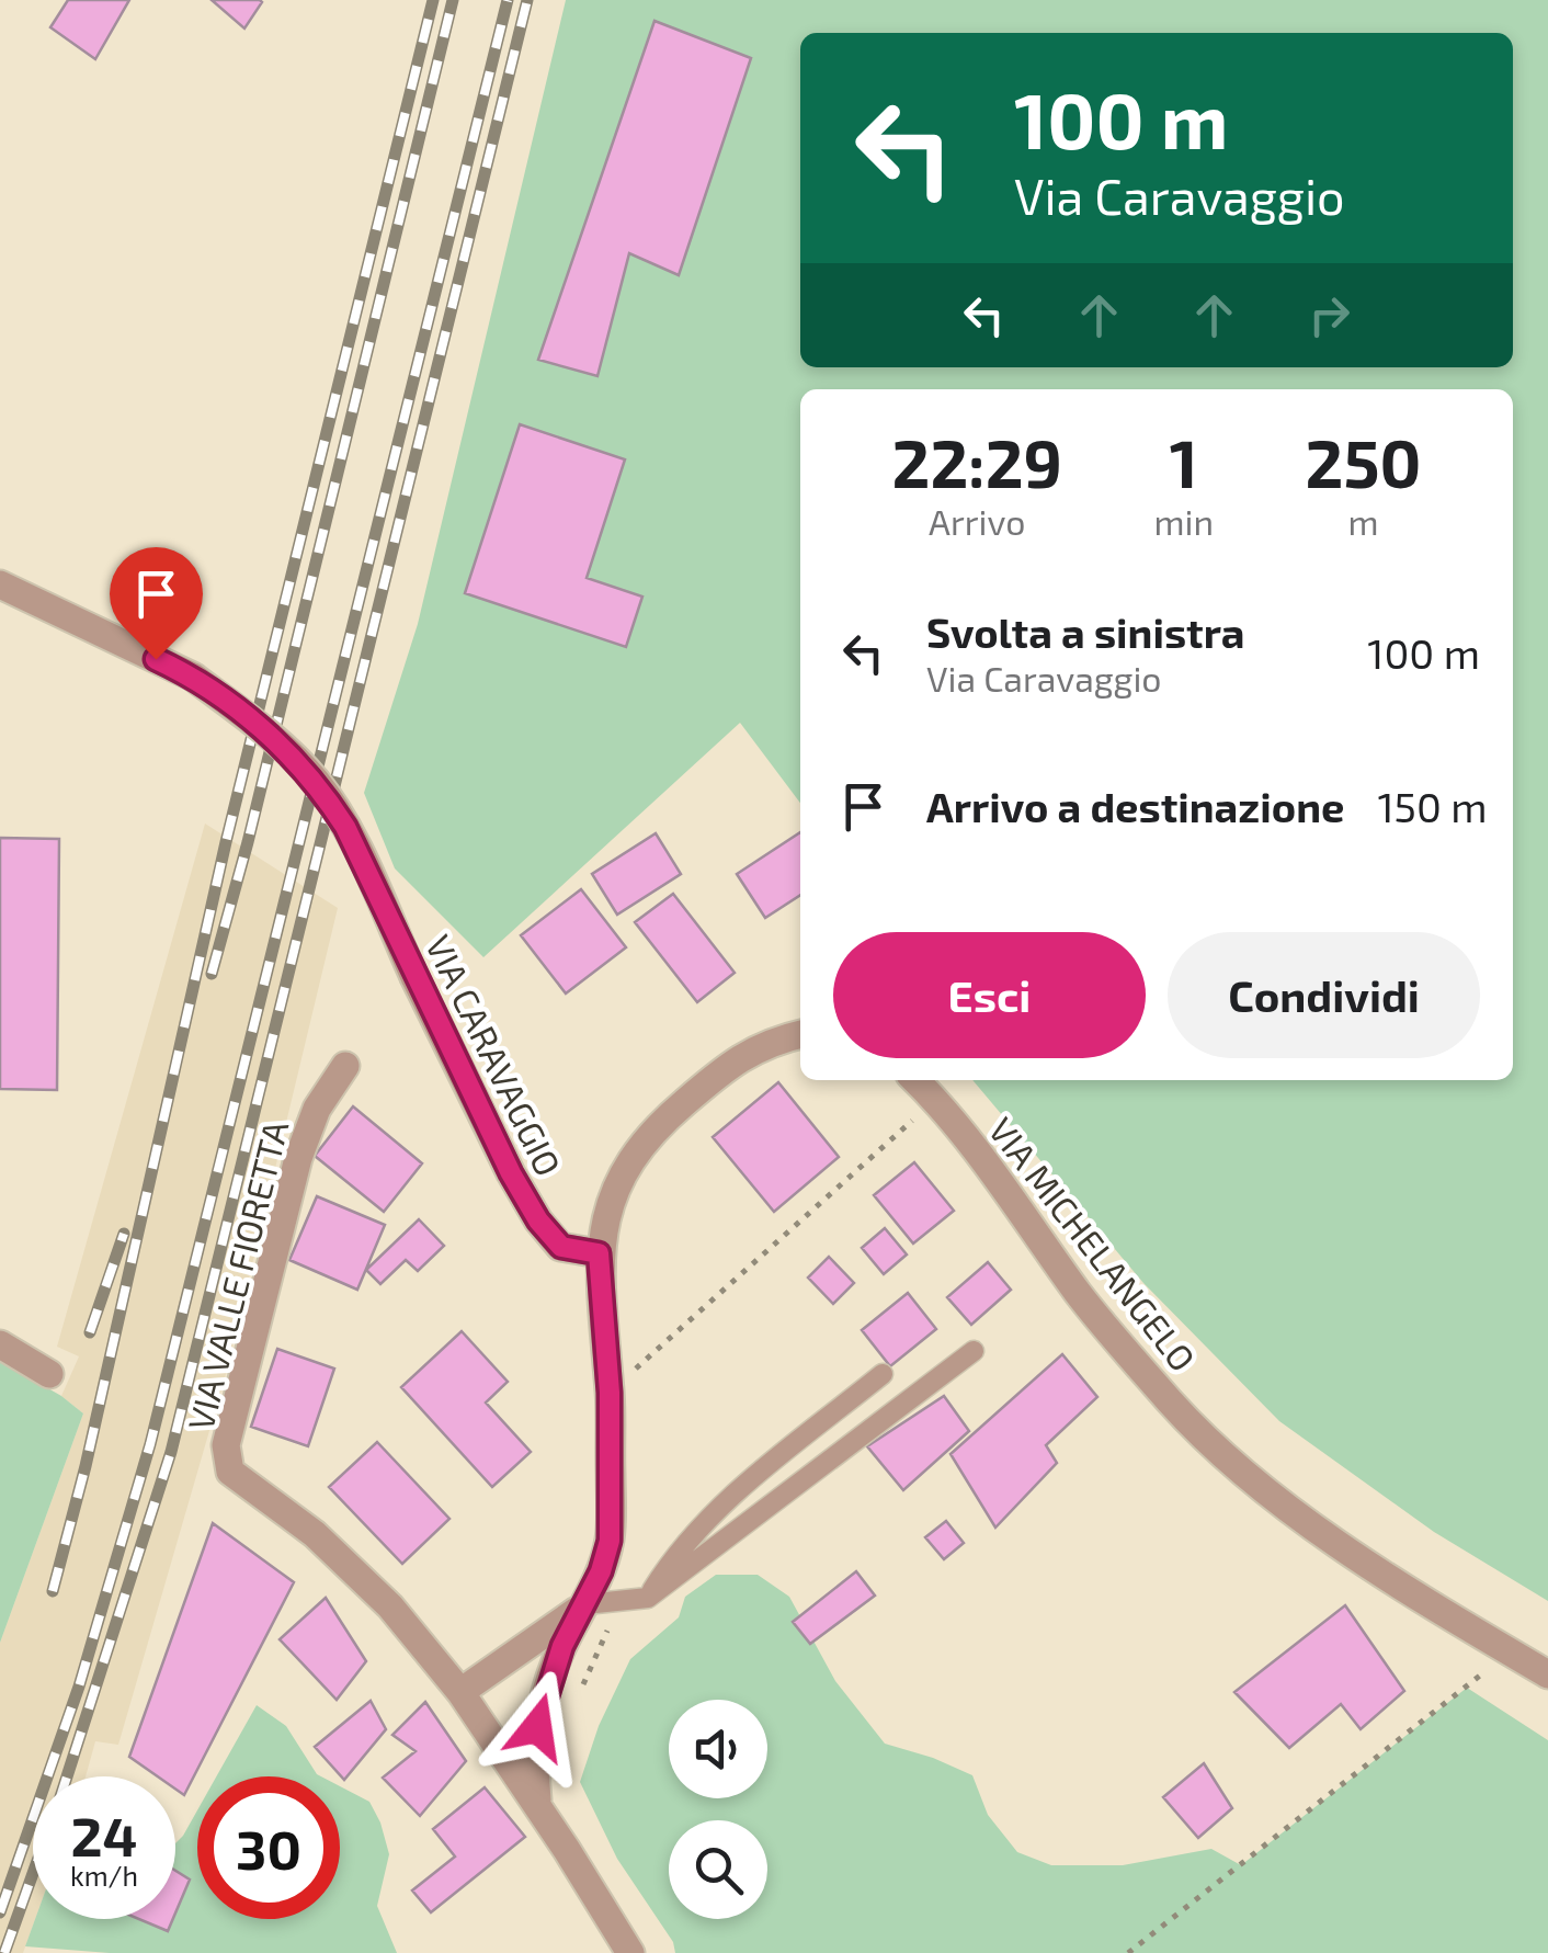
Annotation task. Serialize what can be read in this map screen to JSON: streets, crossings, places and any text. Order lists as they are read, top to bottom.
{
  "streets": {
    "street": ["VIA CARAVAGGIO", "VIA MICHELANGELO", "VIA VALLE FIORETTA"]
  },
  "page": {
    "turn": ["100 m", "Via Caravaggio"],
    "eta": [
      "22:29",
      "Arrivo",
      "1",
      "min",
      "250",
      "m"
    ],
    "list": [
      {
        "name": "Svolta a sinistra",
        "note": "Via Caravaggio",
        "value": "100 m"
      },
      {
        "name": "Arrivo a destinazione",
        "value": "150 m"
      }
    ],
    "buttons": ["Esci", "Condividi"],
    "speed": "24 km/h",
    "limit": "30"
  }
}
